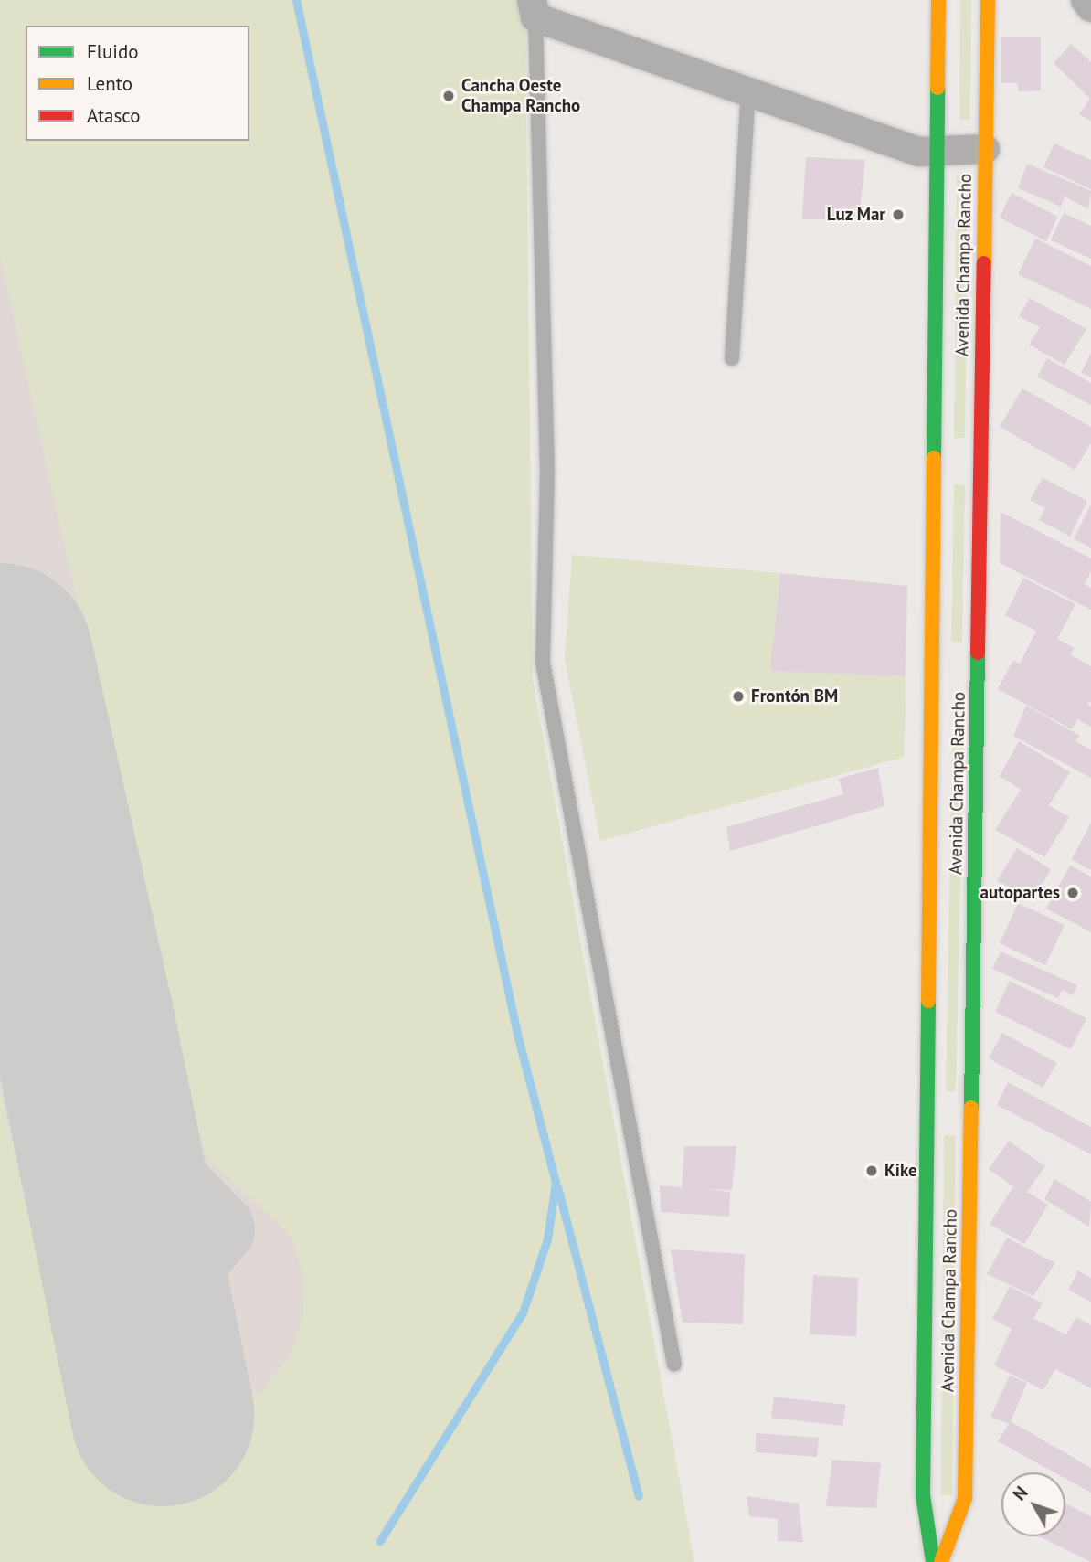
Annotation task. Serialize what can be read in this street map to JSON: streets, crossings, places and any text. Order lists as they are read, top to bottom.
{
  "streets": {
    "main road": ["Avenida Champa Rancho"]
  },
  "places": [
    "Cancha Oeste Champa Rancho",
    "Luz Mar",
    "Frontón BM",
    "autopartes",
    "Kike"
  ],
  "legend": ["Fluido", "Lento", "Atasco"],
  "north": "top left"
}
